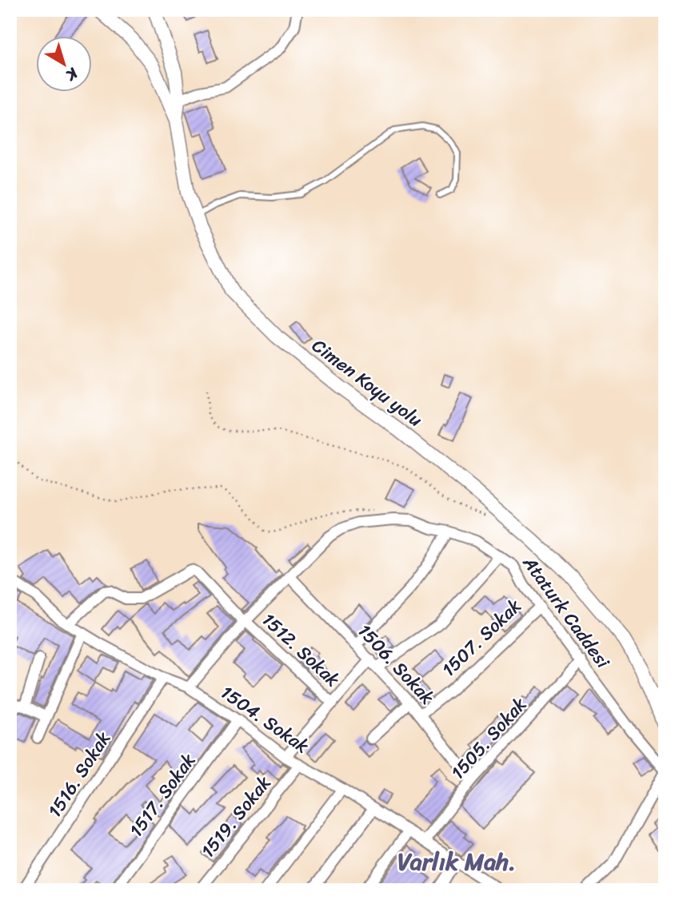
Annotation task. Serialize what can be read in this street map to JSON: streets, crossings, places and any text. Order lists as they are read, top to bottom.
{
  "streets": {
    "street": [
      "Cimen Koyu yolu",
      "Ataturk Caddesi",
      "1507. Sokak",
      "1512. Sokak",
      "1506. Sokak",
      "1504. Sokak",
      "1505. Sokak",
      "1516. Sokak",
      "1517. Sokak",
      "1519. Sokak"
    ]
  },
  "crossings": [
    ["Ataturk Caddesi", "1507. Sokak"],
    ["Ataturk Caddesi", "1512. Sokak"],
    ["Ataturk Caddesi", "1506. Sokak"],
    ["Ataturk Caddesi", "1504. Sokak"],
    ["Ataturk Caddesi", "1505. Sokak"],
    ["1507. Sokak", "1506. Sokak"],
    ["1512. Sokak", "1504. Sokak"],
    ["1506. Sokak", "1505. Sokak"],
    ["1504. Sokak", "1505. Sokak"],
    ["1504. Sokak", "1516. Sokak"],
    ["1504. Sokak", "1517. Sokak"],
    ["1504. Sokak", "1519. Sokak"]
  ],
  "districts": ["Varlık Mah."],
  "north": "bottom right"
}
